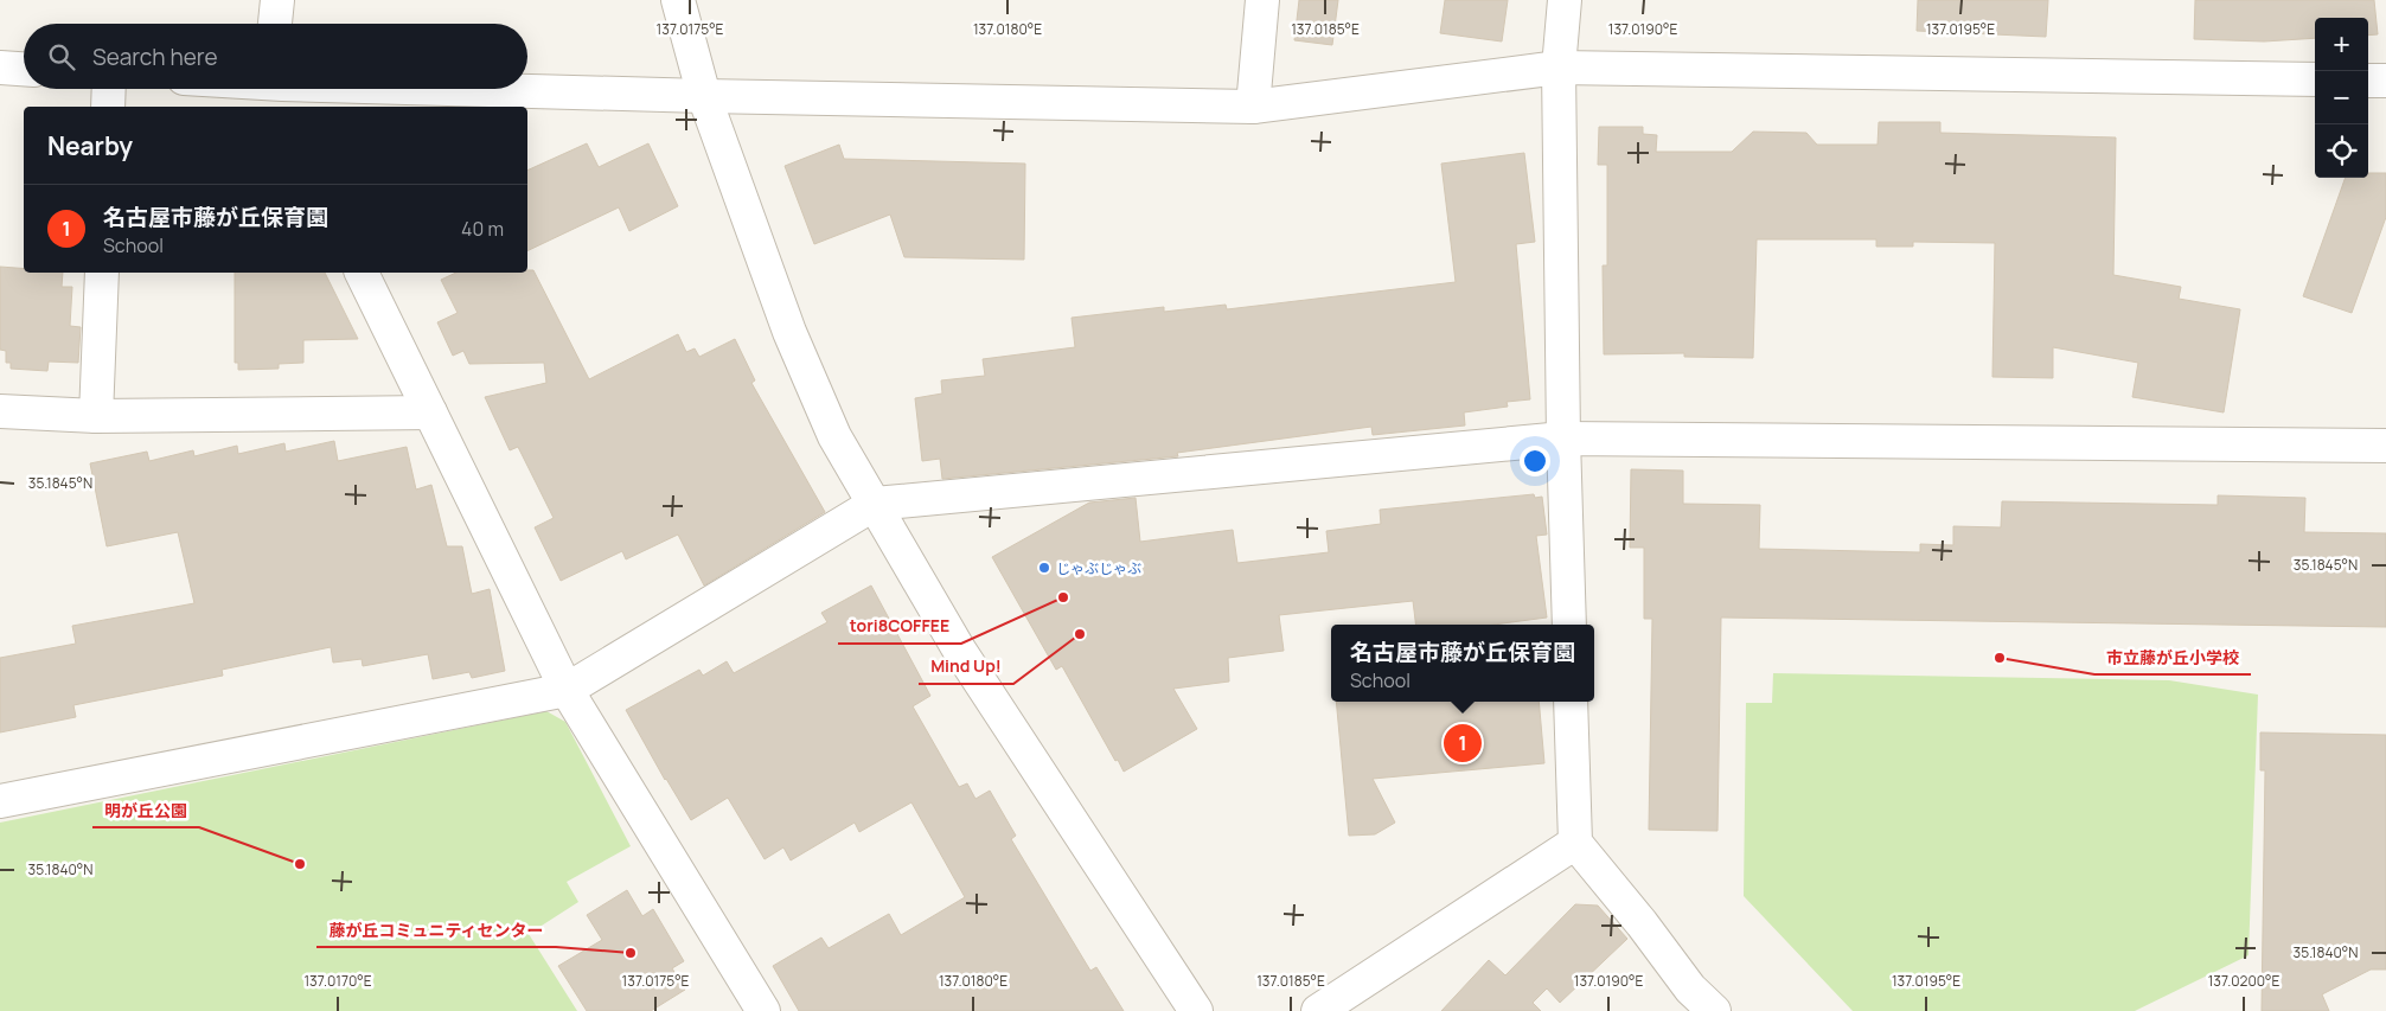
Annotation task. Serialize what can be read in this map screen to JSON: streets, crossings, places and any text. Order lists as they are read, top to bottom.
{
  "places": [
    "じゃぶじゃぶ",
    "tori8COFFEE",
    "Mind Up!",
    "市立藤が丘小学校",
    "明が丘公園",
    "藤が丘コミュニティセンター"
  ],
  "page": {
    "map_buttons": ["+", "−"],
    "search": "Search here",
    "heading": "Nearby",
    "list": [
      {
        "mark": "1",
        "name": "名古屋市藤が丘保育園",
        "note": "School",
        "value": "40 m"
      }
    ],
    "popup": ["名古屋市藤が丘保育園", "School"],
    "pins": "1"
  },
  "coordinates": [
    "137.0175°E",
    "137.0180°E",
    "137.0185°E",
    "137.0190°E",
    "137.0195°E",
    "35.1845°N",
    "35.1840°N",
    "137.0170°E",
    "137.0200°E"
  ]
}
